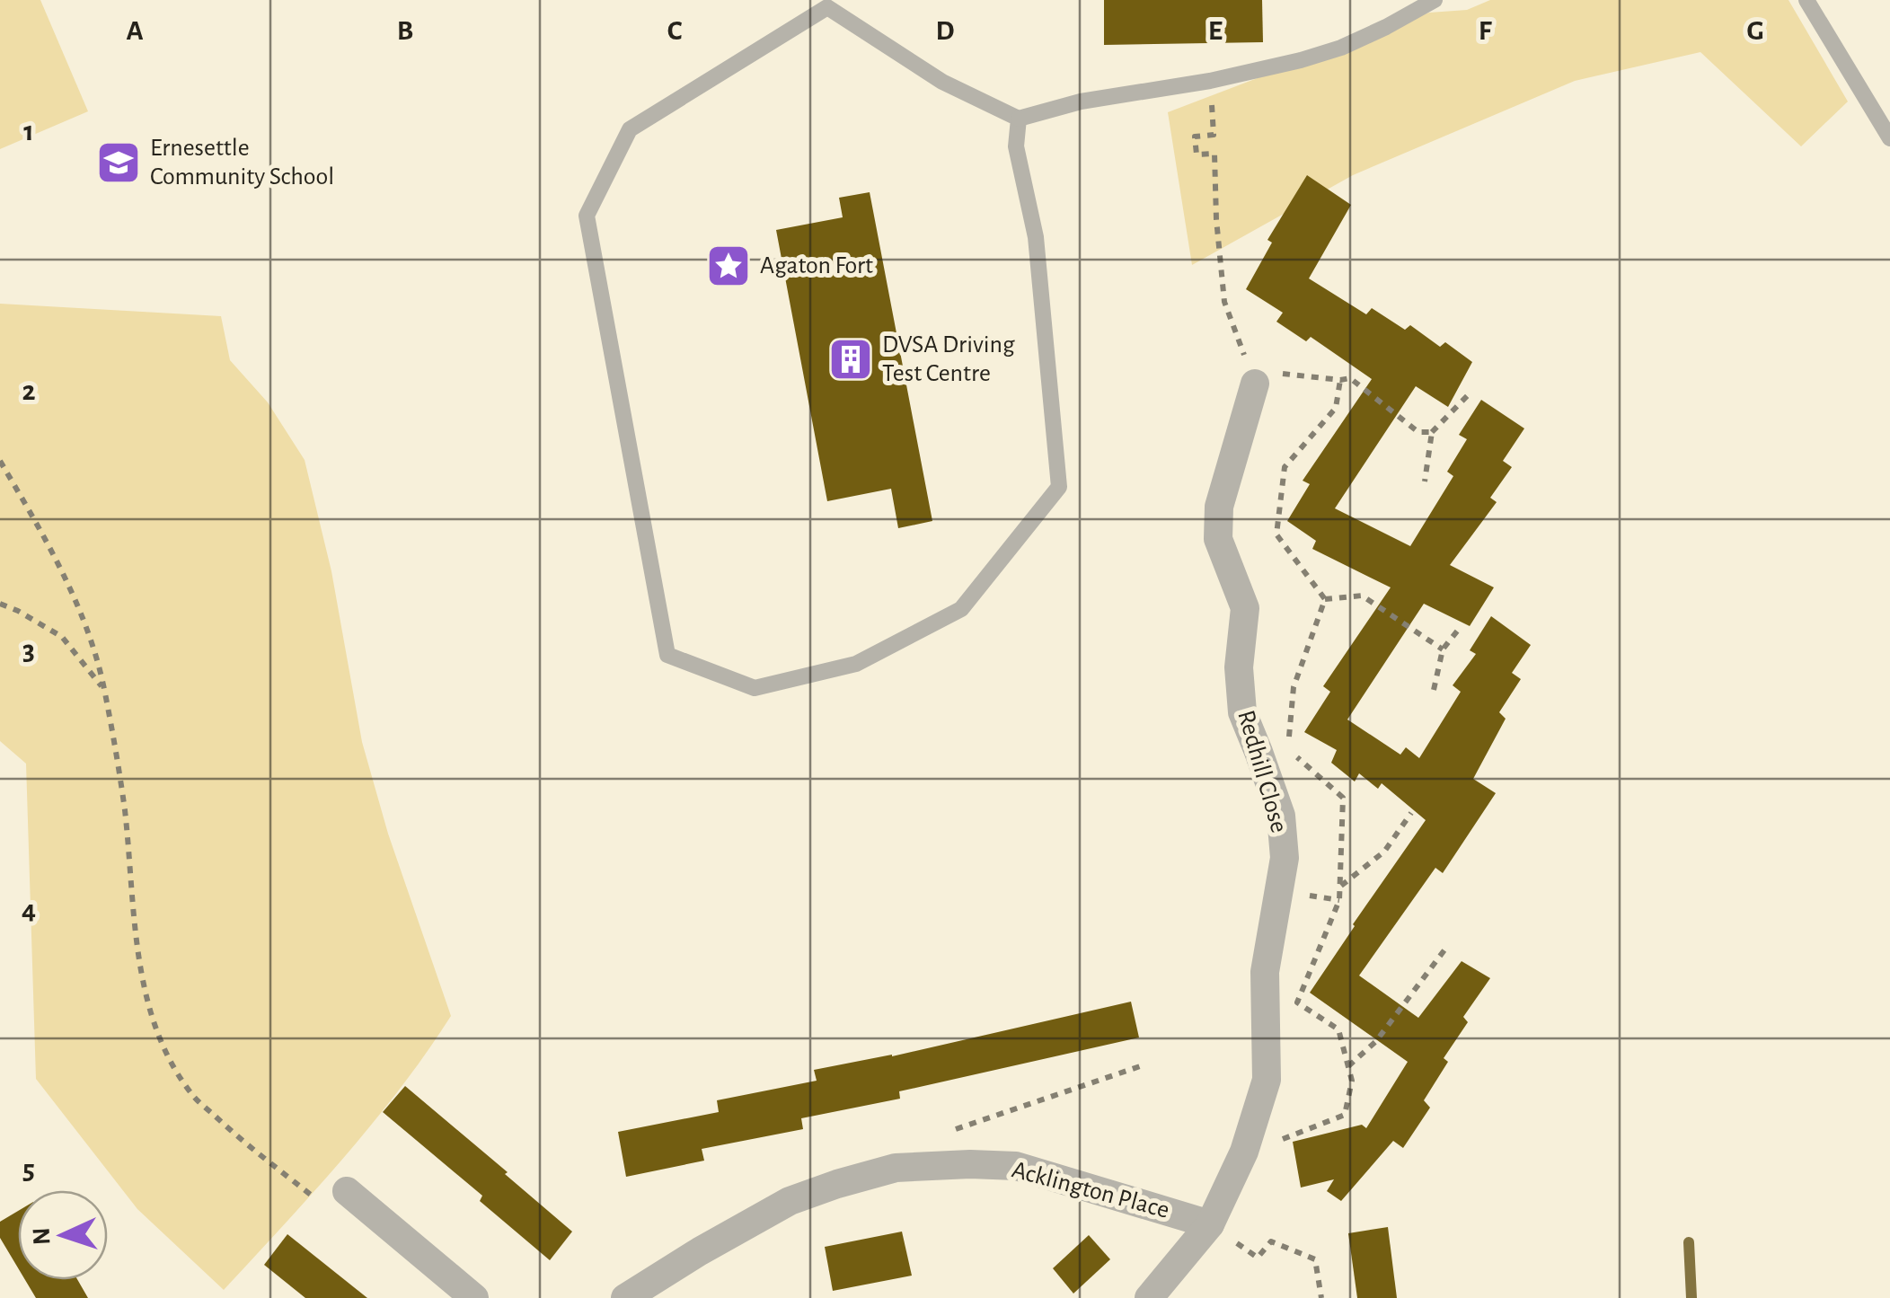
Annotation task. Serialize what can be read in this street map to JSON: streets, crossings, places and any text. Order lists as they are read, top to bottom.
{
  "streets": {
    "street": ["Redhill Close", "Acklington Place"]
  },
  "crossings": [
    ["Redhill Close", "Acklington Place"]
  ],
  "places": {
    "school or university": ["Ernesettle Community School"],
    "place": ["Agaton Fort"],
    "building": ["DVSA Driving Test Centre"]
  },
  "north": "left",
  "grid": {
    "columns": [
      "A",
      "B",
      "C",
      "D",
      "E",
      "F",
      "G"
    ],
    "rows": [
      "1",
      "2",
      "3",
      "4",
      "5"
    ]
  }
}
